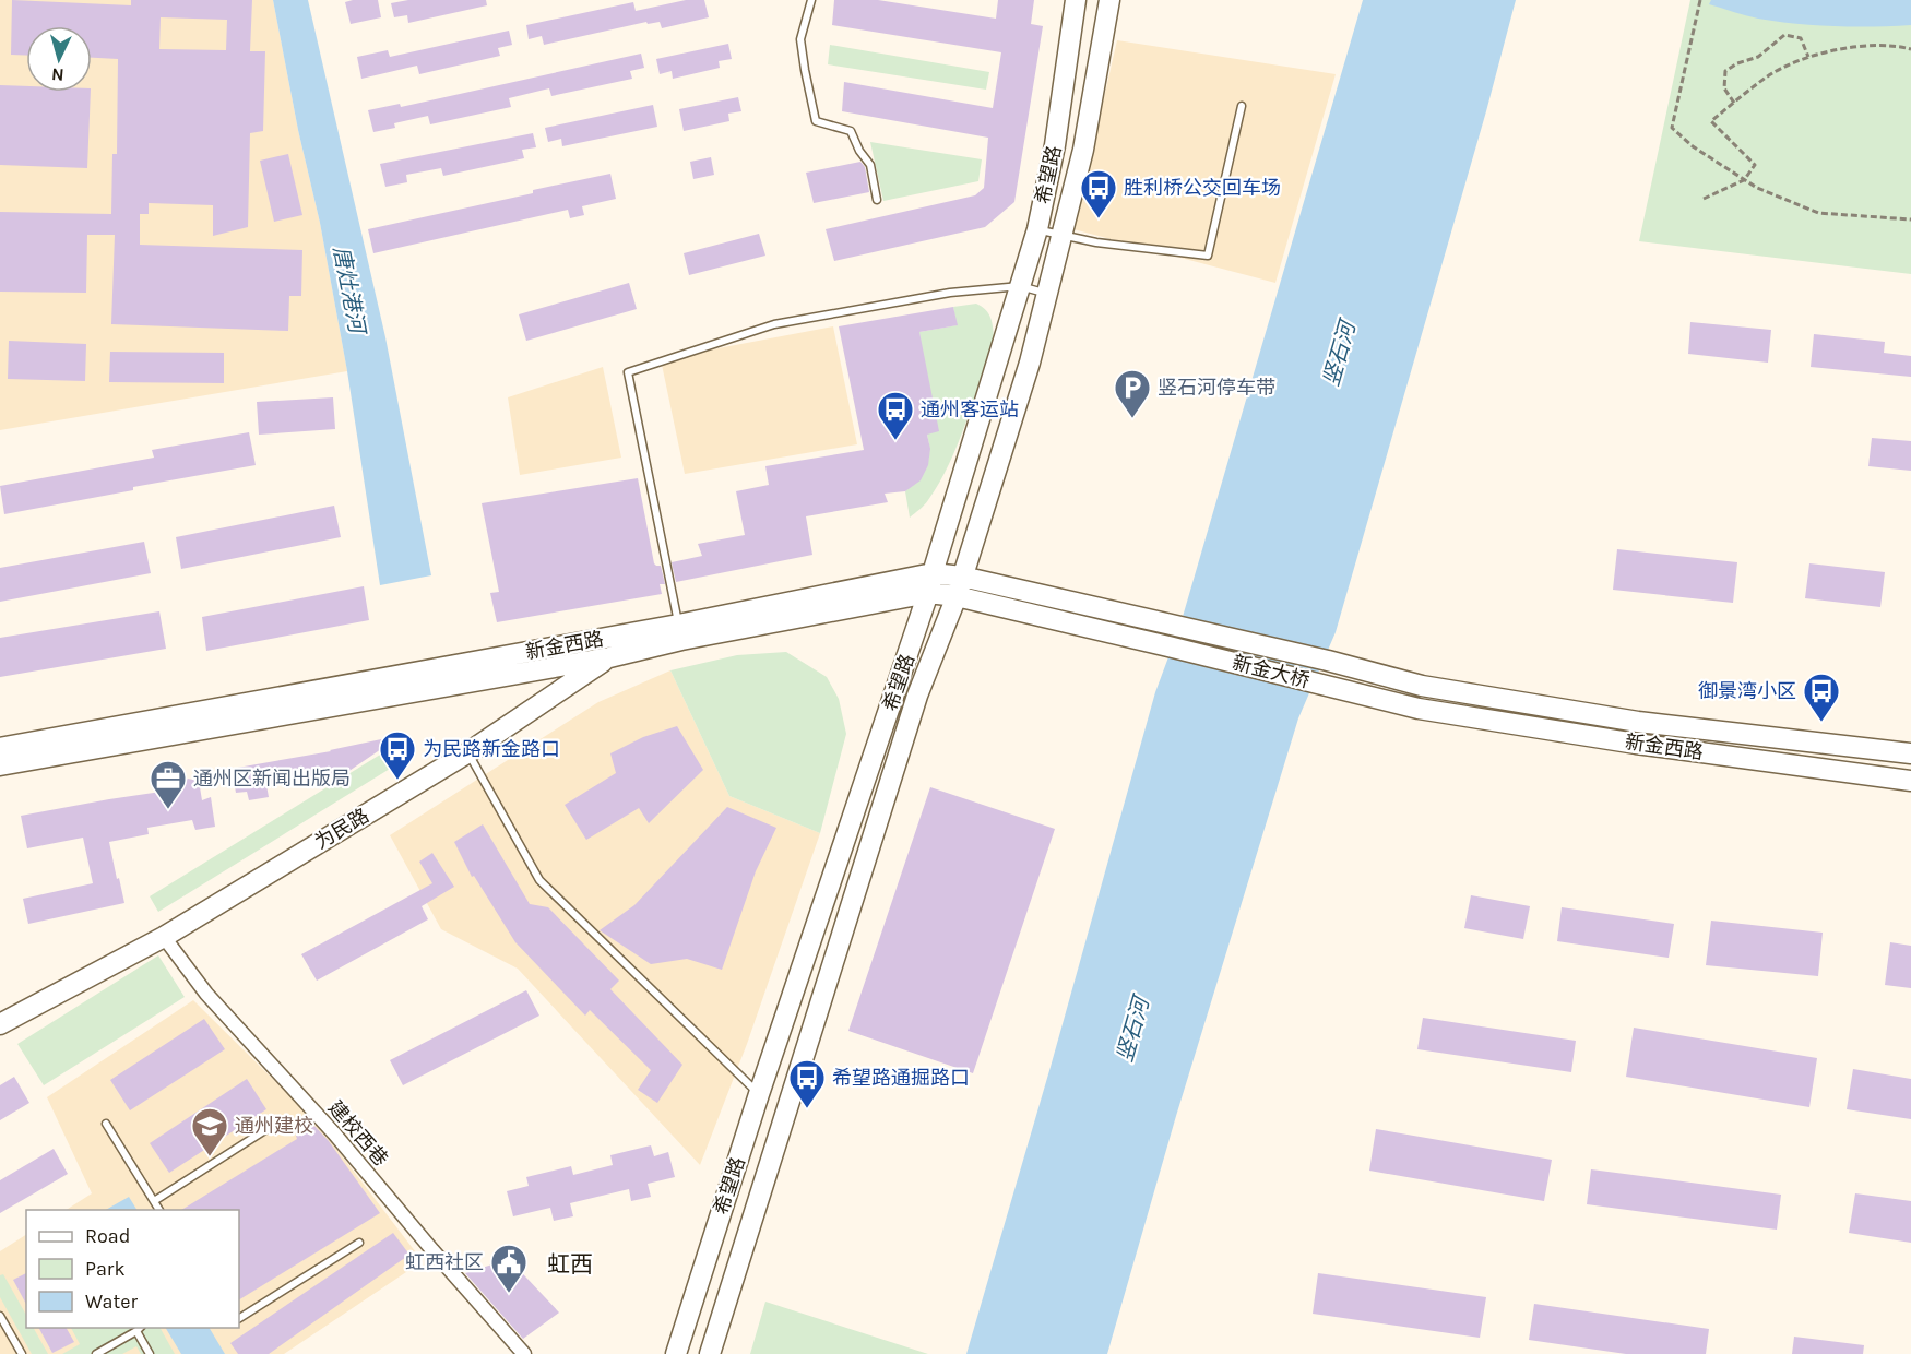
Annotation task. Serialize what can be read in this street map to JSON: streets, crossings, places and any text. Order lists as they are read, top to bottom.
{
  "streets": {
    "main road": [
      "希望路",
      "新金西路",
      "新金大桥",
      "为民路"
    ],
    "street": ["建校西巷"]
  },
  "crossings": [
    ["希望路", "新金西路"],
    ["新金西路", "新金大桥"],
    ["新金西路", "为民路"],
    ["为民路", "建校西巷"]
  ],
  "districts": ["虹西"],
  "water": ["唐灶港河", "竖石河"],
  "places": {
    "bus stop": [
      "胜利桥公交回车场",
      "通州客运站",
      "御景湾小区",
      "为民路新金路口",
      "希望路通掘路口"
    ],
    "parking": ["竖石河停车带"],
    "office": ["通州区新闻出版局"],
    "school or university": ["通州建校"],
    "public building": ["虹西社区"]
  },
  "legend": ["Road", "Park", "Water"],
  "north": "bottom"
}
